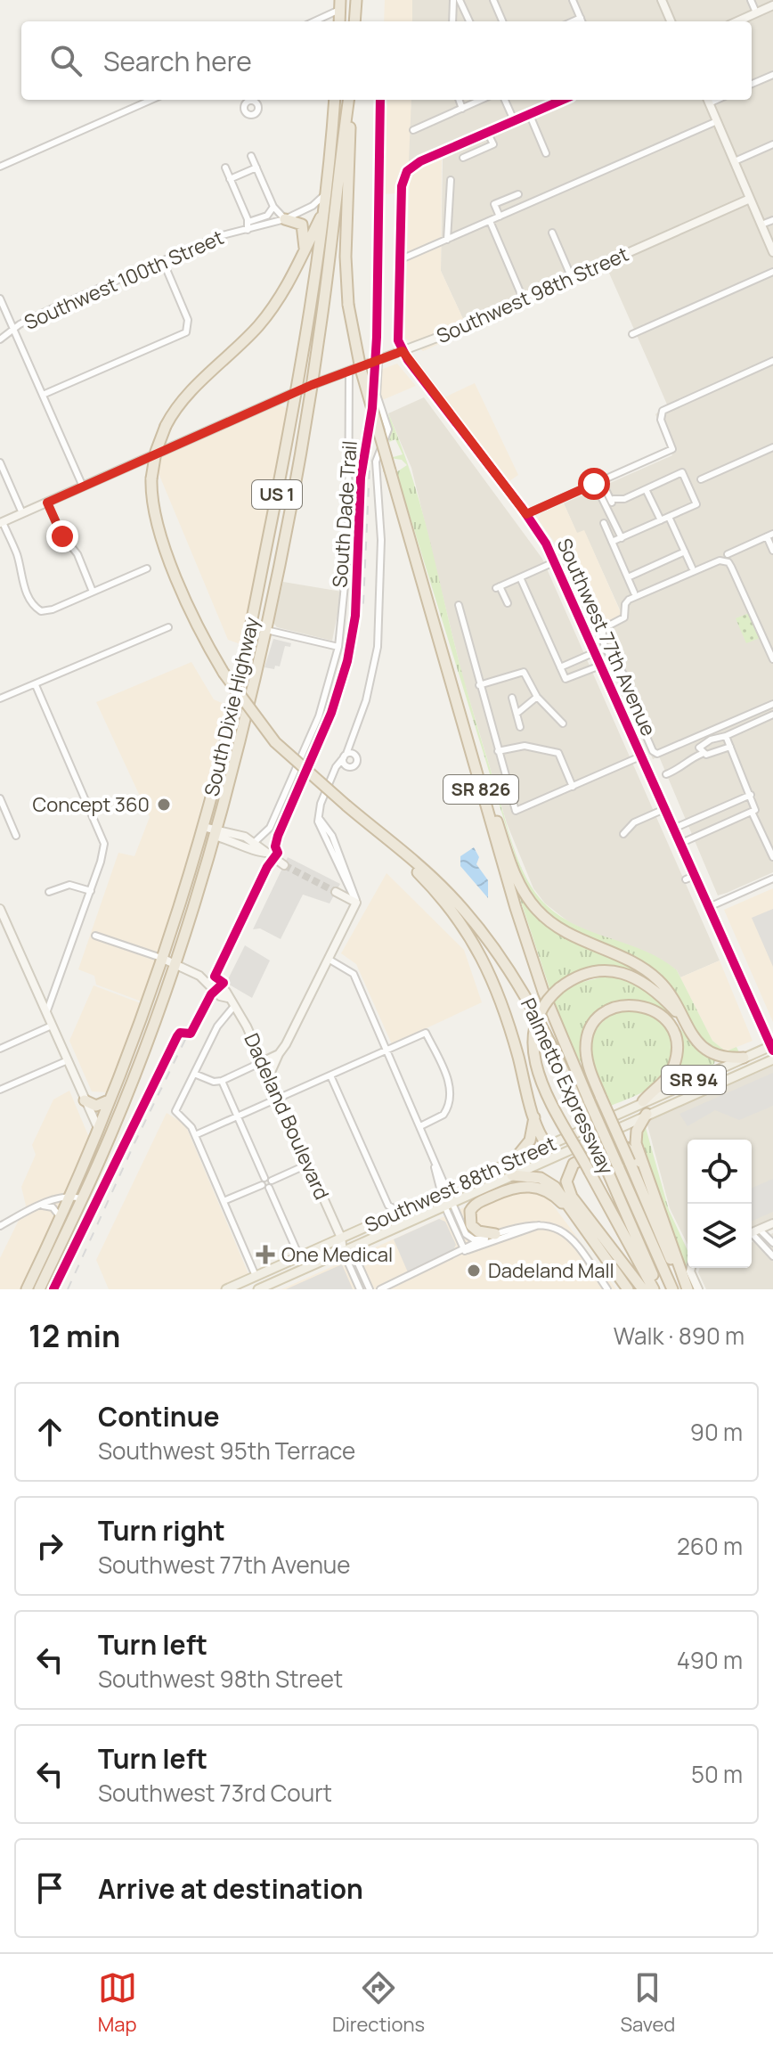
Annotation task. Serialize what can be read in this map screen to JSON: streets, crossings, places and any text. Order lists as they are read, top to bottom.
{
  "streets": {
    "highway": [
      "US 1",
      "South Dixie Highway",
      "SR 826",
      "Palmetto Expressway"
    ],
    "main road": ["SR 94", "Southwest 88th Street"],
    "street": [
      "Southwest 100th Street",
      "Southwest 98th Street",
      "Southwest 77th Avenue",
      "Dadeland Boulevard"
    ],
    "cycle path": ["South Dade Trail"]
  },
  "crossings": [
    ["Southwest 100th Street", "South Dixie Highway"],
    ["Southwest 98th Street", "Southwest 77th Avenue"],
    ["Southwest 98th Street", "South Dixie Highway"],
    ["US 1", "South Dixie Highway"],
    ["US 1", "Dadeland Boulevard"],
    ["Southwest 77th Avenue", "Southwest 88th Street"],
    ["South Dixie Highway", "Palmetto Expressway"],
    ["South Dixie Highway", "Dadeland Boulevard"],
    ["Dadeland Boulevard", "Southwest 88th Street"]
  ],
  "places": {
    "other": ["Concept 360", "Dadeland Mall"],
    "health": ["One Medical"]
  },
  "page": {
    "search": "Search here",
    "heading": ["12 min", "Walk · 890 m"],
    "list": [
      ["Continue", "Southwest 95th Terrace", "90 m"],
      ["Turn right", "Southwest 77th Avenue", "260 m"],
      ["Turn left", "Southwest 98th Street", "490 m"],
      ["Turn left", "Southwest 73rd Court", "50 m"],
      "Arrive at destination"
    ],
    "nav": ["Map", "Directions", "Saved"]
  }
}
